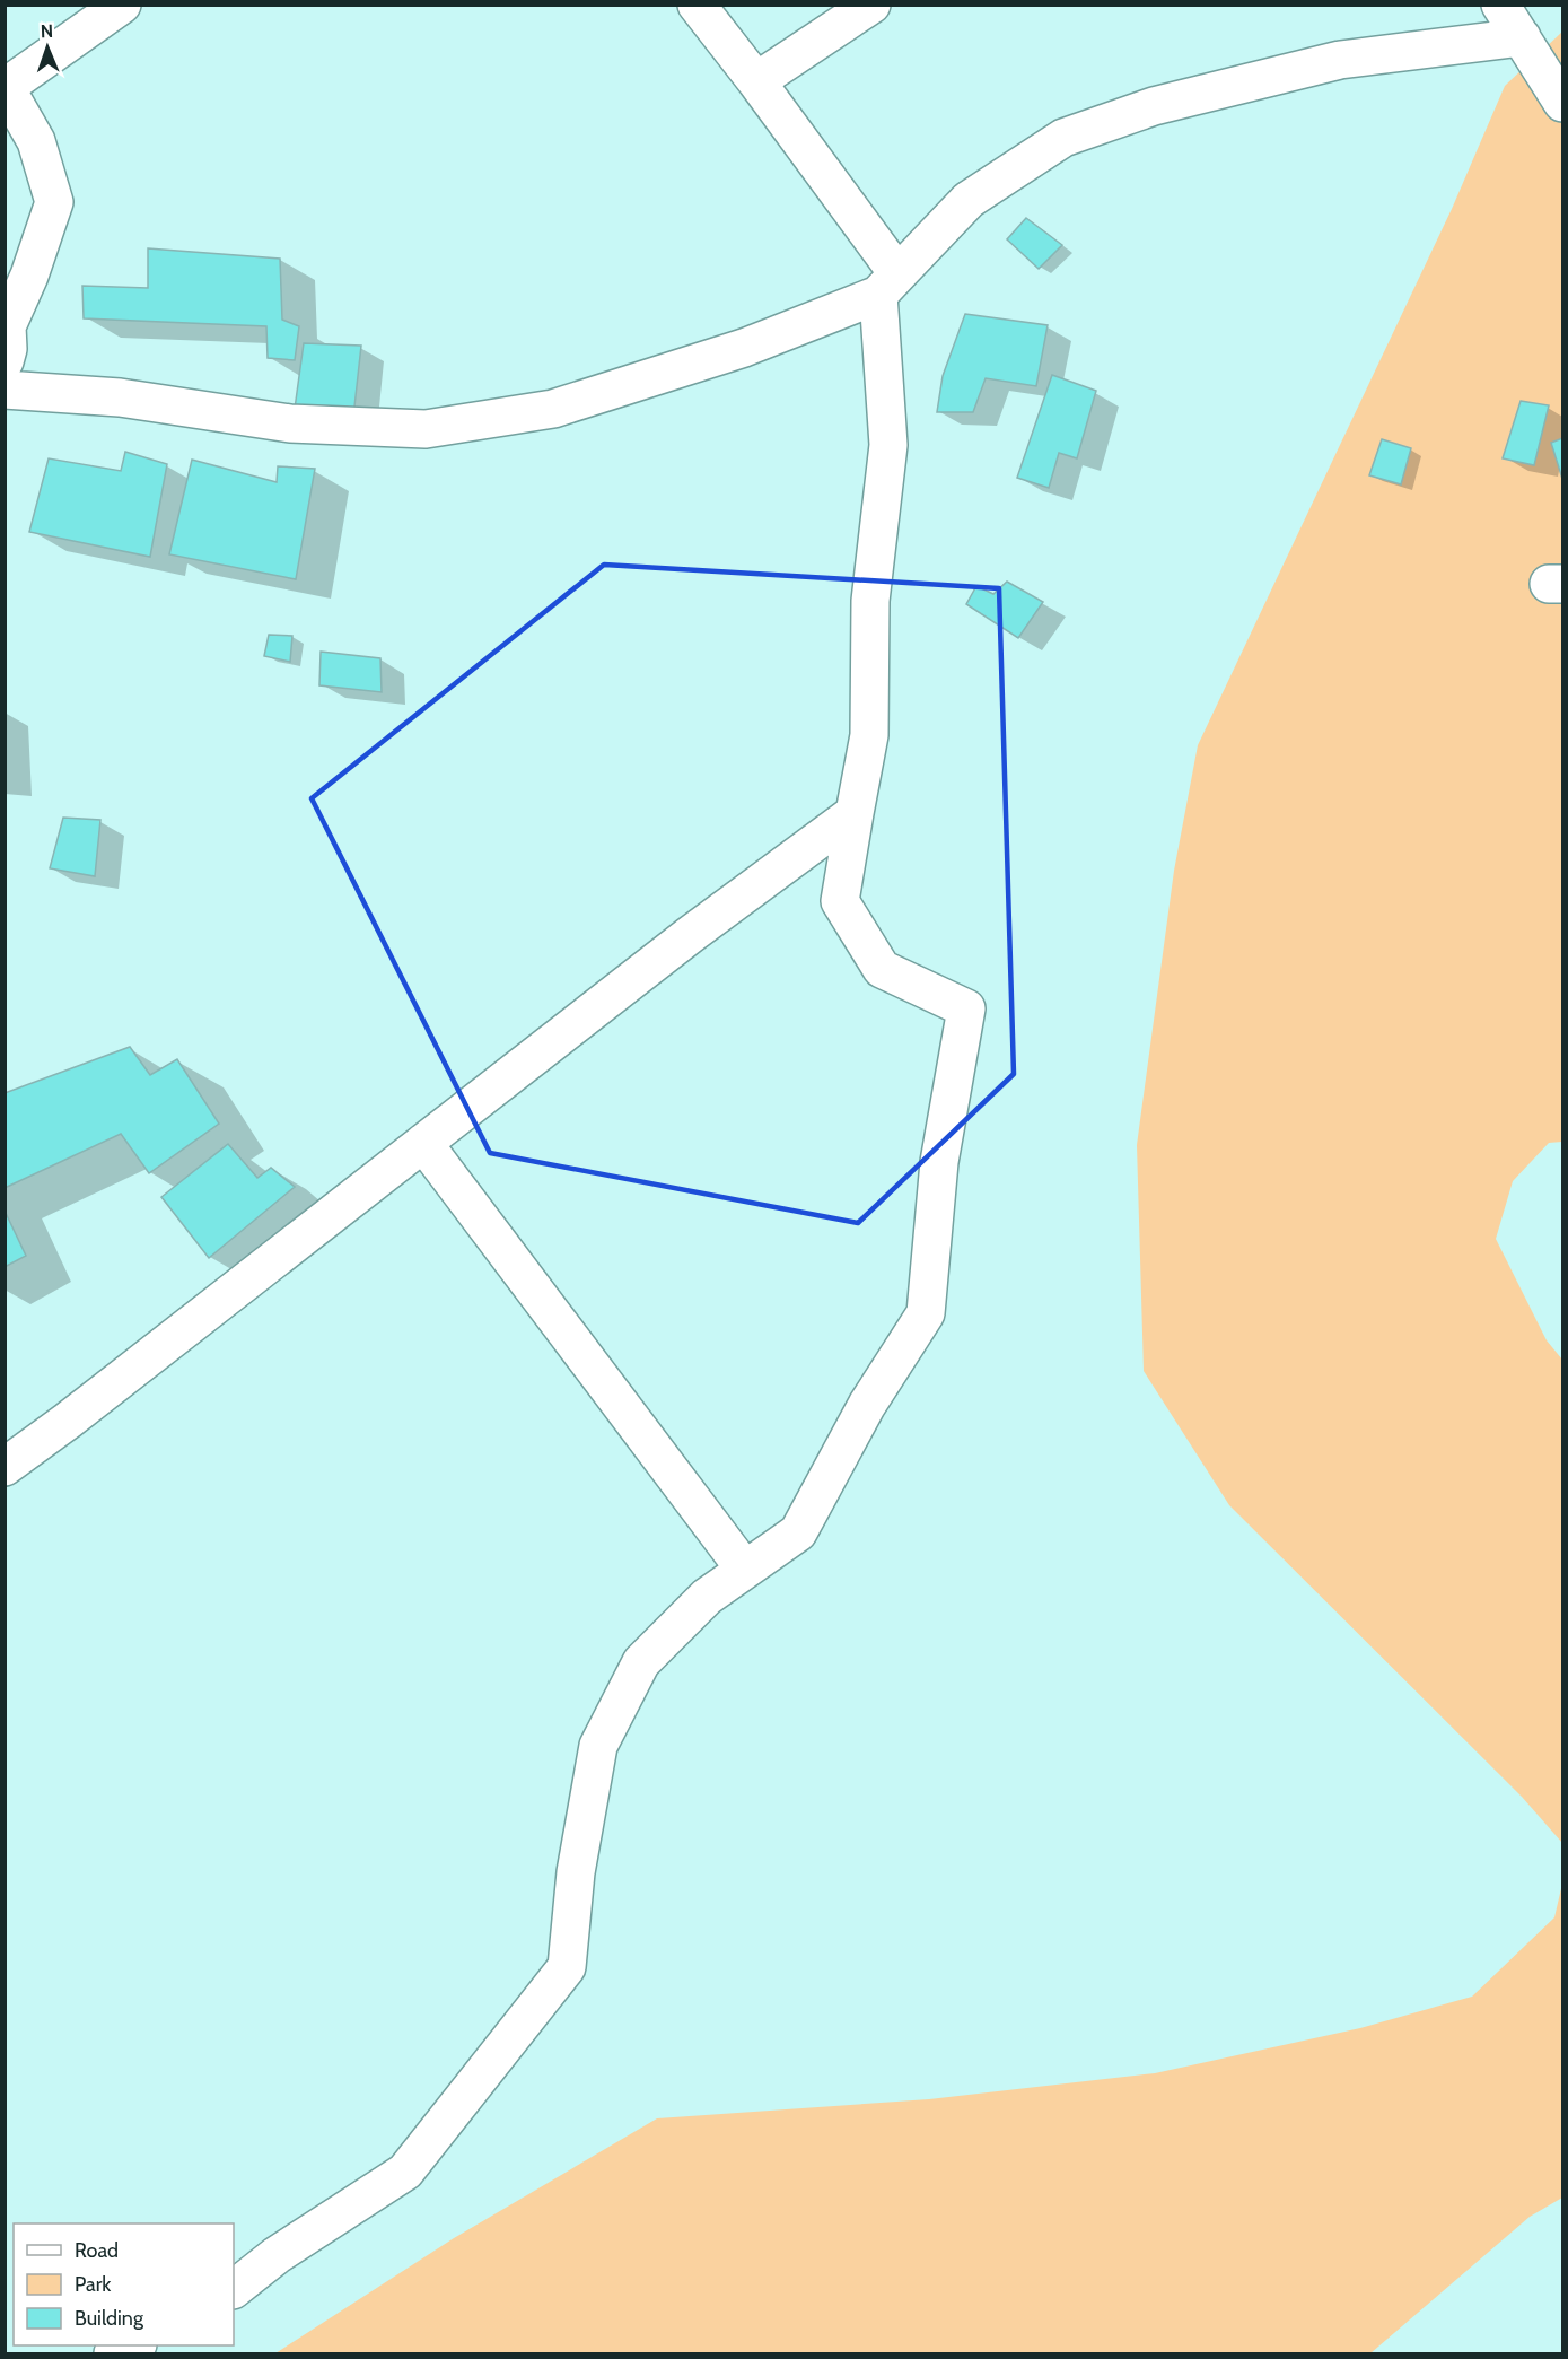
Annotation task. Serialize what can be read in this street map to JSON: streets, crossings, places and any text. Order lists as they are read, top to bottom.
{
  "legend": ["Road", "Park", "Building"],
  "north": "top"
}
